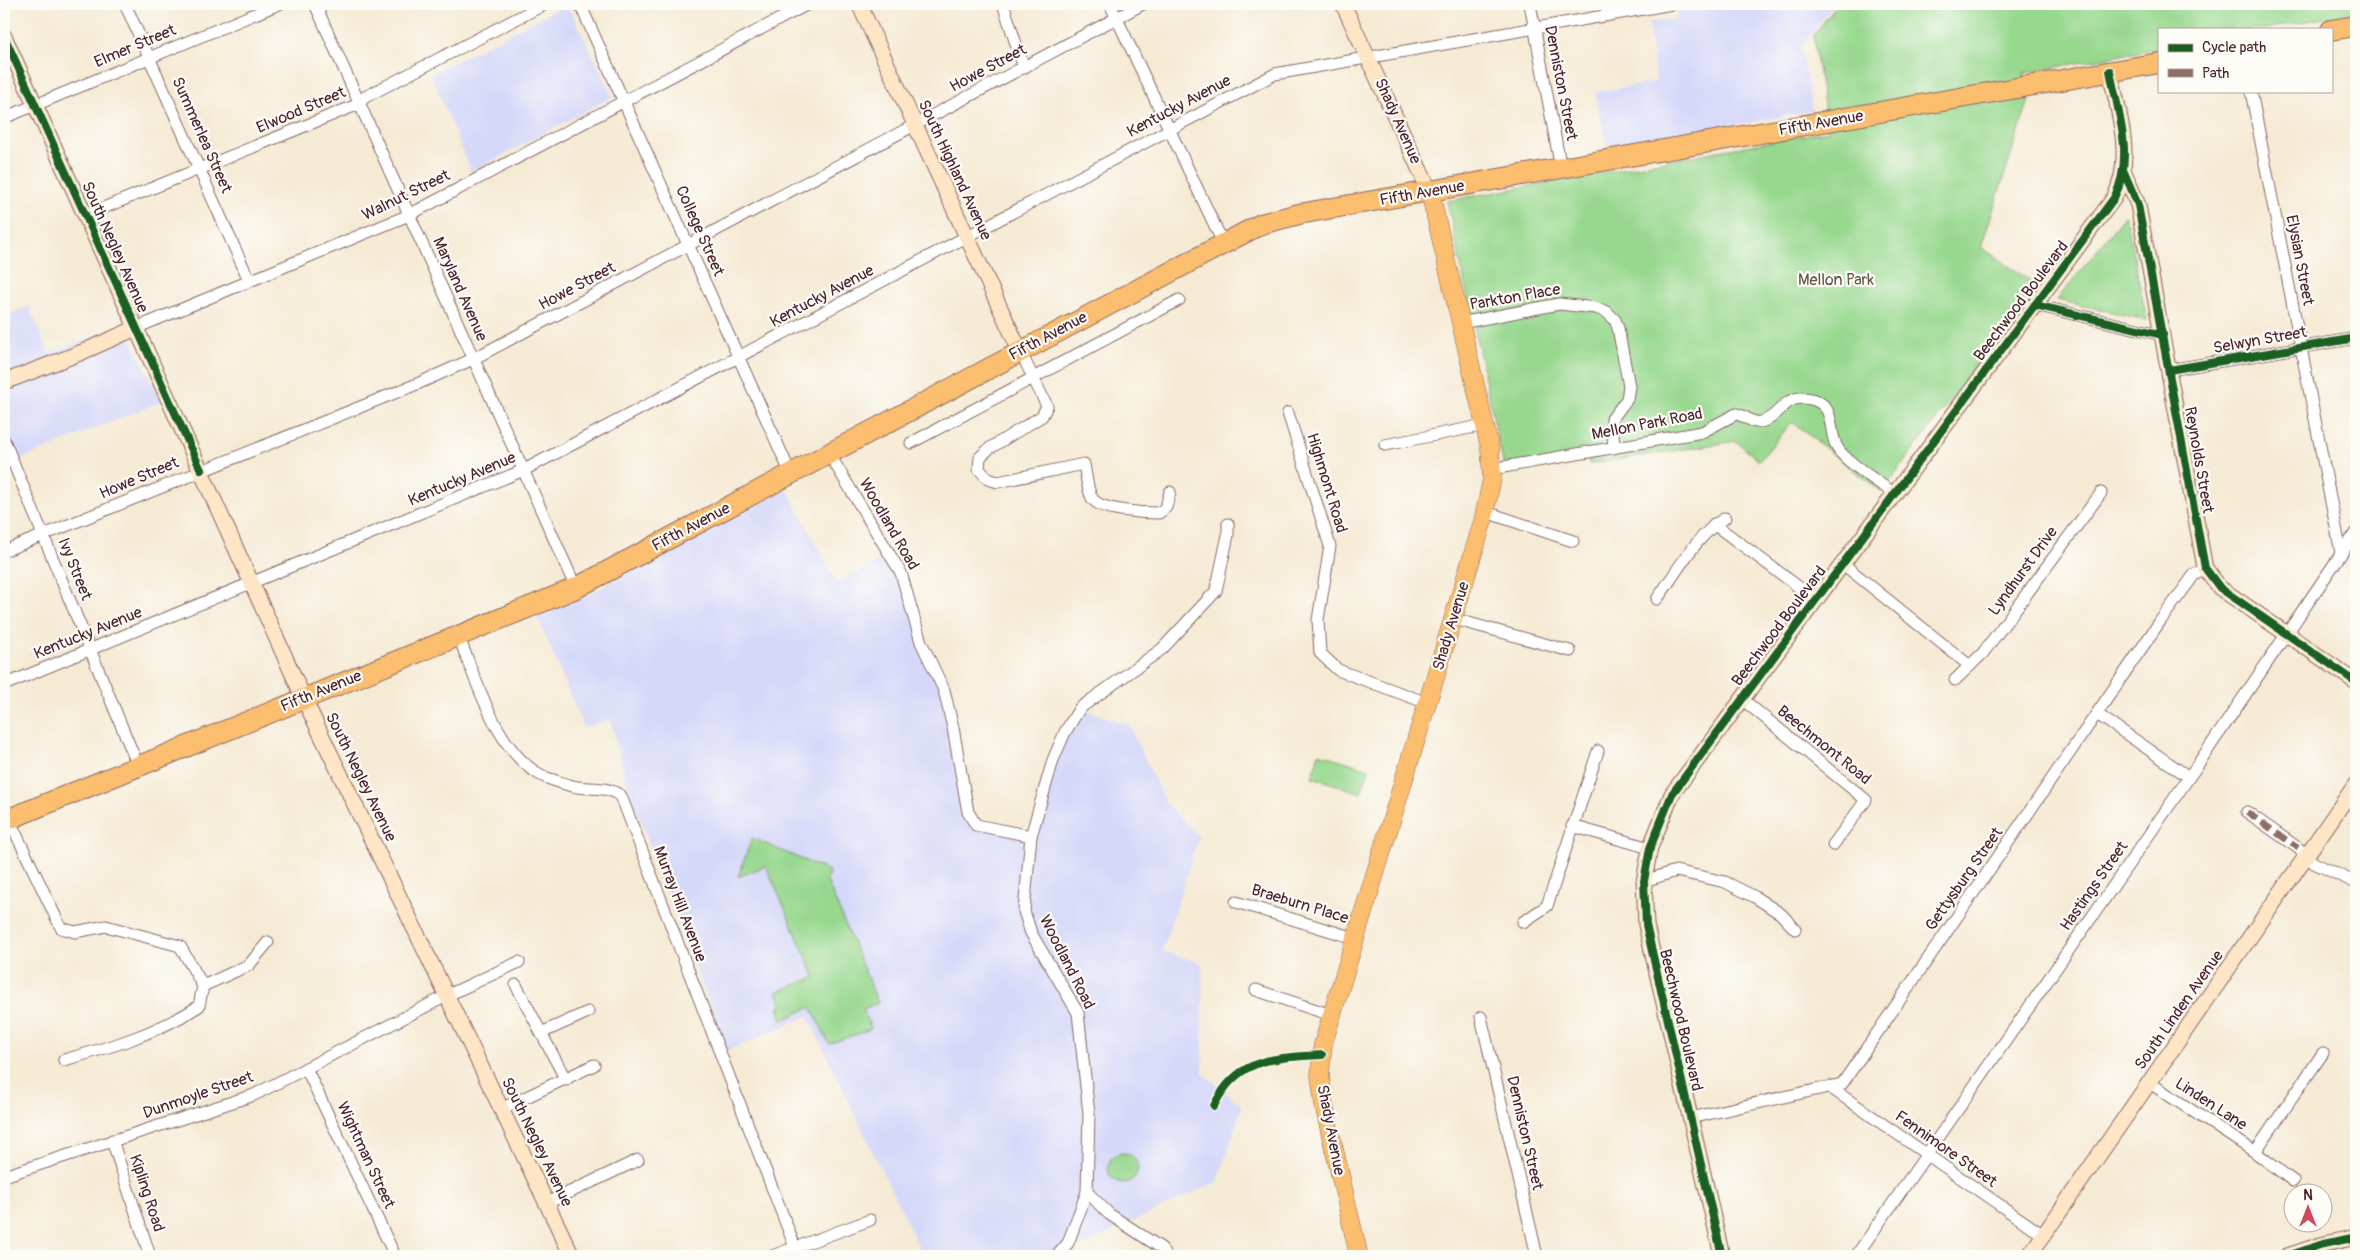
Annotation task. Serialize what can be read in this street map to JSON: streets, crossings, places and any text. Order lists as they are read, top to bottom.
{
  "streets": {
    "highway": ["Fifth Avenue"],
    "main road": ["Shady Avenue"],
    "street": [
      "Elmer Street",
      "Howe Street",
      "Denniston Street",
      "Kentucky Avenue",
      "Elwood Street",
      "Summerlea Street",
      "South Highland Avenue",
      "Walnut Street",
      "College Street",
      "South Negley Avenue",
      "Elysian Street",
      "Maryland Avenue",
      "Parkton Place",
      "Beechwood Boulevard",
      "Selwyn Street",
      "Mellon Park Road",
      "Reynolds Street",
      "Highmont Road",
      "Woodland Road",
      "Ivy Street",
      "Lyndhurst Drive",
      "Beechmont Road",
      "Gettysburg Street",
      "Hastings Street",
      "Murray Hill Avenue",
      "Braeburn Place",
      "South Linden Avenue",
      "Dunmoyle Street",
      "Linden Lane",
      "Fennimore Street",
      "Wightman Street",
      "Kipling Road"
    ]
  },
  "crossings": [
    ["Elmer Street", "Summerlea Street"],
    ["Elmer Street", "South Negley Avenue"],
    ["Howe Street", "South Highland Avenue"],
    ["Howe Street", "College Street"],
    ["Howe Street", "South Negley Avenue"],
    ["Howe Street", "Maryland Avenue"],
    ["Howe Street", "Ivy Street"],
    ["Denniston Street", "Kentucky Avenue"],
    ["Denniston Street", "Fifth Avenue"],
    ["Kentucky Avenue", "Shady Avenue"],
    ["Kentucky Avenue", "South Highland Avenue"],
    ["Kentucky Avenue", "College Street"],
    ["Kentucky Avenue", "South Negley Avenue"],
    ["Kentucky Avenue", "Maryland Avenue"],
    ["Kentucky Avenue", "Ivy Street"],
    ["Elwood Street", "Summerlea Street"],
    ["Elwood Street", "South Negley Avenue"],
    ["Elwood Street", "Maryland Avenue"],
    ["Shady Avenue", "Fifth Avenue"],
    ["Shady Avenue", "Parkton Place"],
    ["Shady Avenue", "Mellon Park Road"],
    ["Shady Avenue", "Highmont Road"],
    ["Shady Avenue", "Braeburn Place"],
    ["Fifth Avenue", "South Highland Avenue"],
    ["Fifth Avenue", "College Street"],
    ["Fifth Avenue", "South Negley Avenue"],
    ["Fifth Avenue", "Maryland Avenue"],
    ["Fifth Avenue", "Beechwood Boulevard"],
    ["Fifth Avenue", "Woodland Road"],
    ["Fifth Avenue", "Ivy Street"],
    ["Fifth Avenue", "Murray Hill Avenue"],
    ["Summerlea Street", "Walnut Street"],
    ["Walnut Street", "College Street"],
    ["Walnut Street", "South Negley Avenue"],
    ["Walnut Street", "Maryland Avenue"],
    ["South Negley Avenue", "Dunmoyle Street"],
    ["Elysian Street", "Selwyn Street"],
    ["Elysian Street", "Hastings Street"],
    ["Parkton Place", "Mellon Park Road"],
    ["Beechwood Boulevard", "Mellon Park Road"],
    ["Beechwood Boulevard", "Reynolds Street"],
    ["Beechwood Boulevard", "Beechmont Road"],
    ["Beechwood Boulevard", "Gettysburg Street"],
    ["Selwyn Street", "Reynolds Street"],
    ["Reynolds Street", "Gettysburg Street"],
    ["Reynolds Street", "Hastings Street"],
    ["Gettysburg Street", "Fennimore Street"],
    ["Hastings Street", "Fennimore Street"],
    ["South Linden Avenue", "Linden Lane"],
    ["South Linden Avenue", "Fennimore Street"],
    ["Dunmoyle Street", "Wightman Street"],
    ["Dunmoyle Street", "Kipling Road"]
  ],
  "parks": ["Mellon Park"],
  "legend": ["Cycle path", "Path"],
  "north": "top"
}
